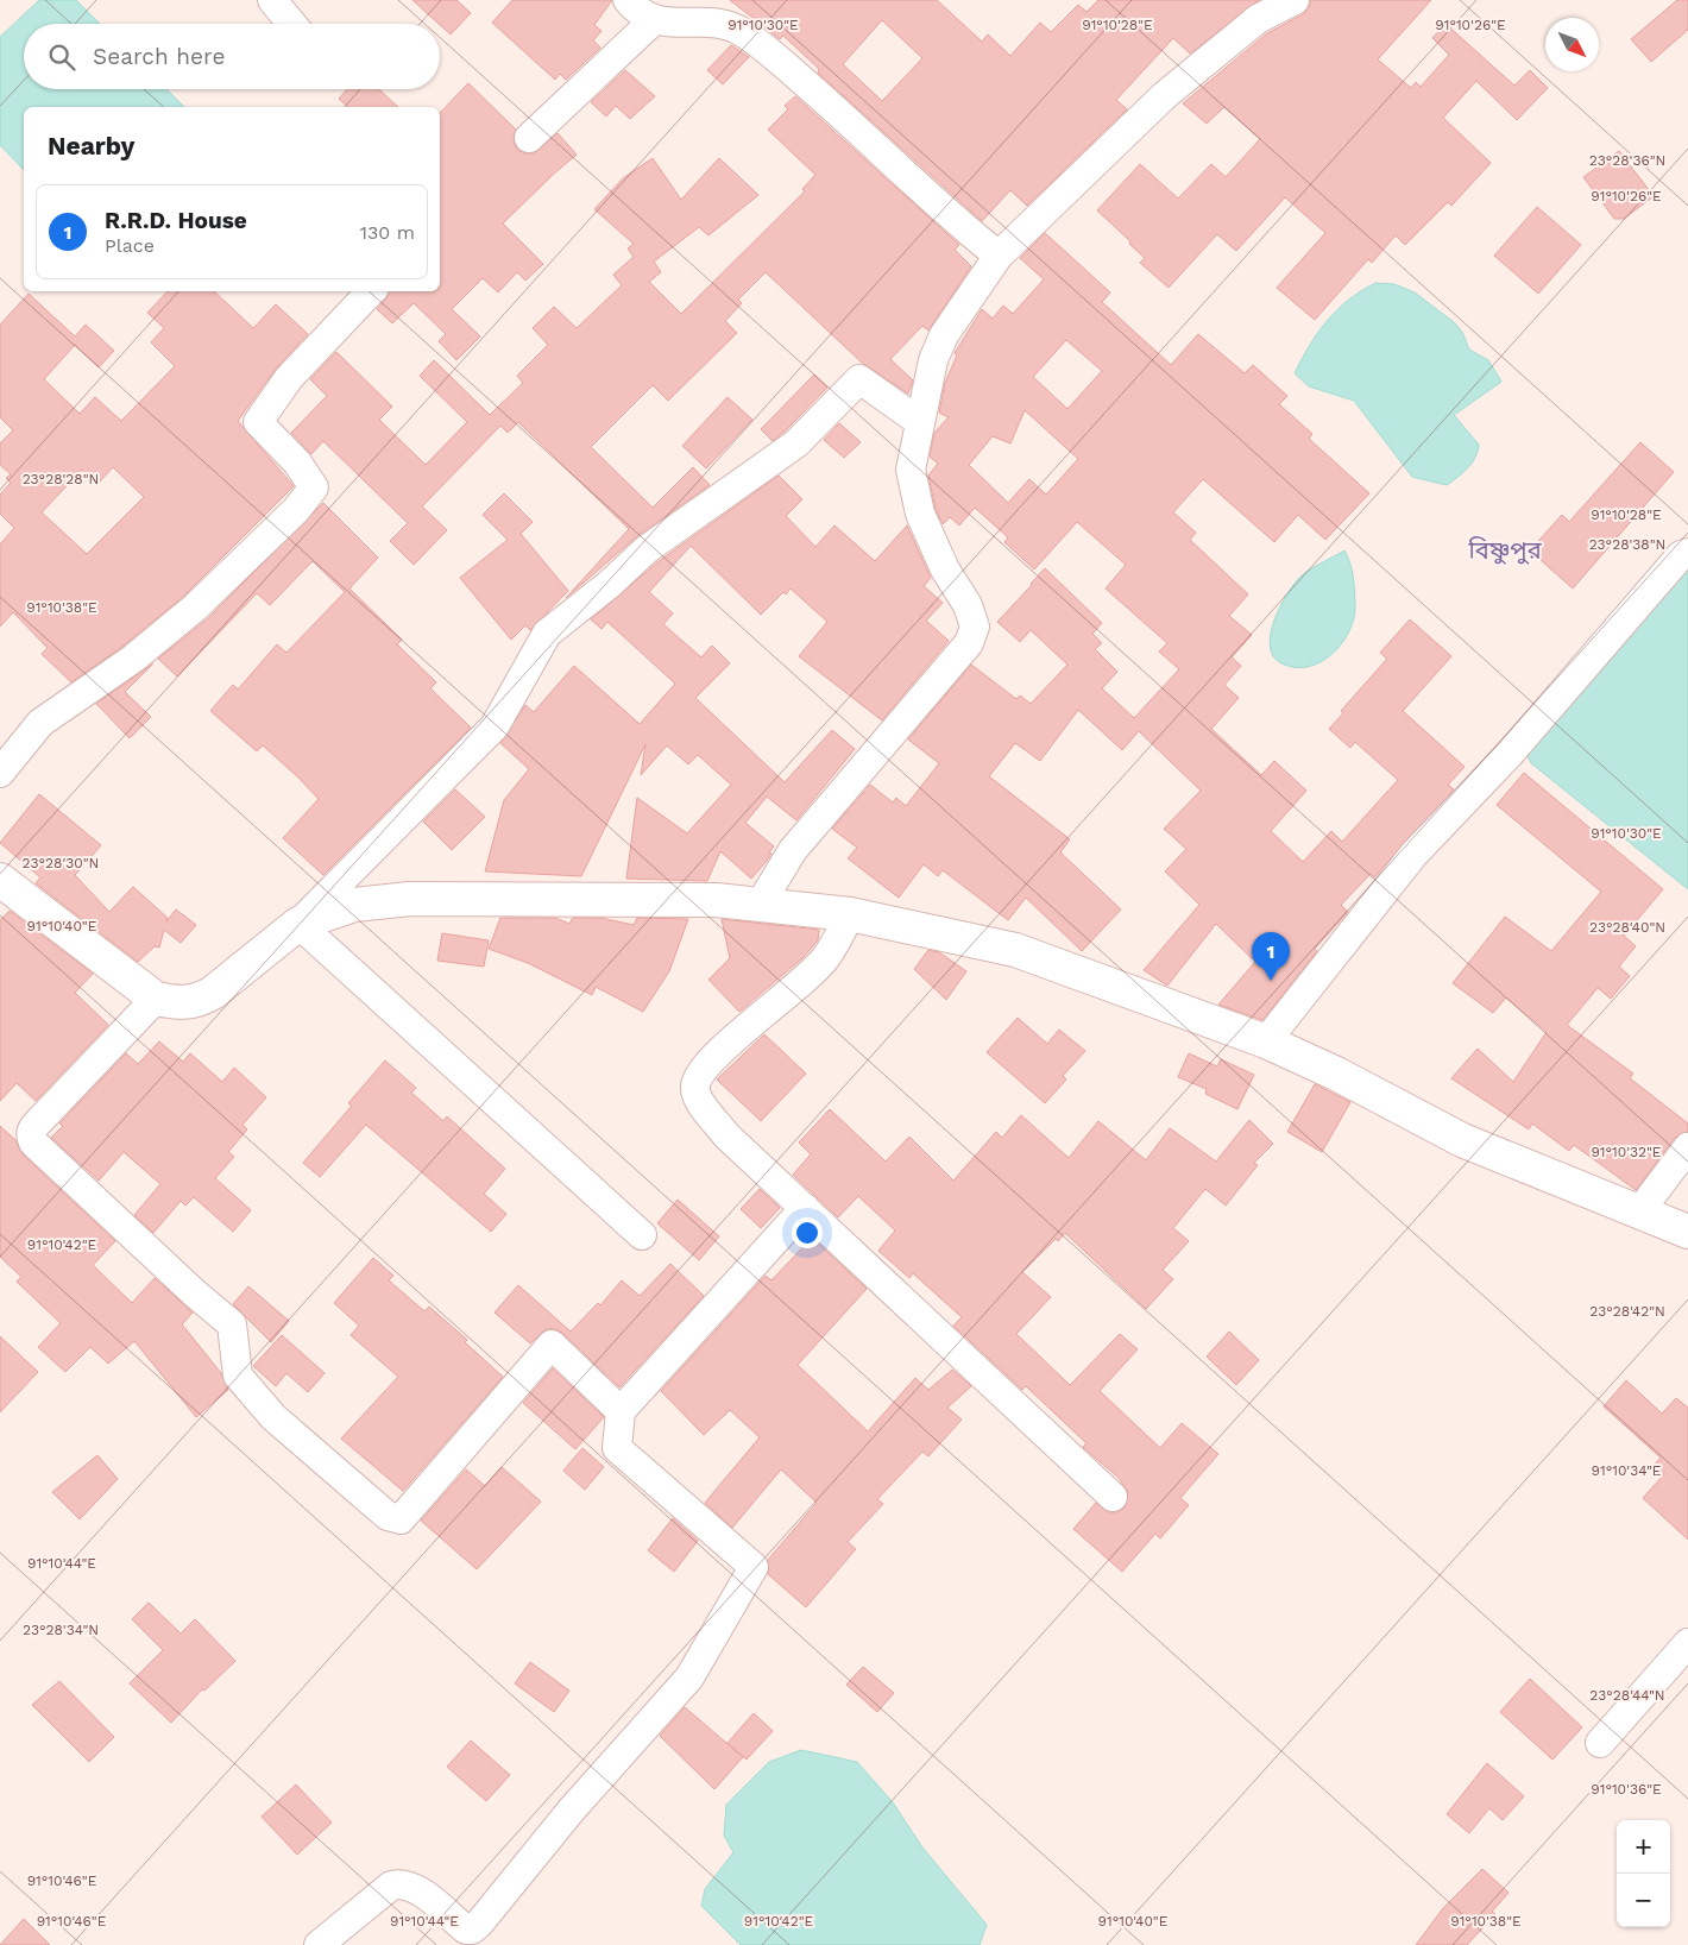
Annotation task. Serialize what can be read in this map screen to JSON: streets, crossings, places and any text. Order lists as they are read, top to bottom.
{
  "districts": ["বিষ্ণুপুর"],
  "north": "bottom right",
  "page": {
    "search": "Search here",
    "heading": "Nearby",
    "list": [
      {
        "mark": "1",
        "name": "R.R.D. House",
        "note": "Place",
        "value": "130 m"
      }
    ],
    "pins": "1",
    "map_buttons": ["+", "−"]
  },
  "coordinates": [
    "91°10'28\"E",
    "91°10'26\"E",
    "91°10'30\"E",
    "23°28'36\"N",
    "23°28'28\"N",
    "23°28'38\"N",
    "91°10'38\"E",
    "23°28'30\"N",
    "91°10'40\"E",
    "23°28'40\"N",
    "91°10'32\"E",
    "91°10'42\"E",
    "23°28'42\"N",
    "91°10'34\"E",
    "91°10'44\"E",
    "23°28'34\"N",
    "23°28'44\"N",
    "91°10'36\"E",
    "91°10'46\"E"
  ]
}
